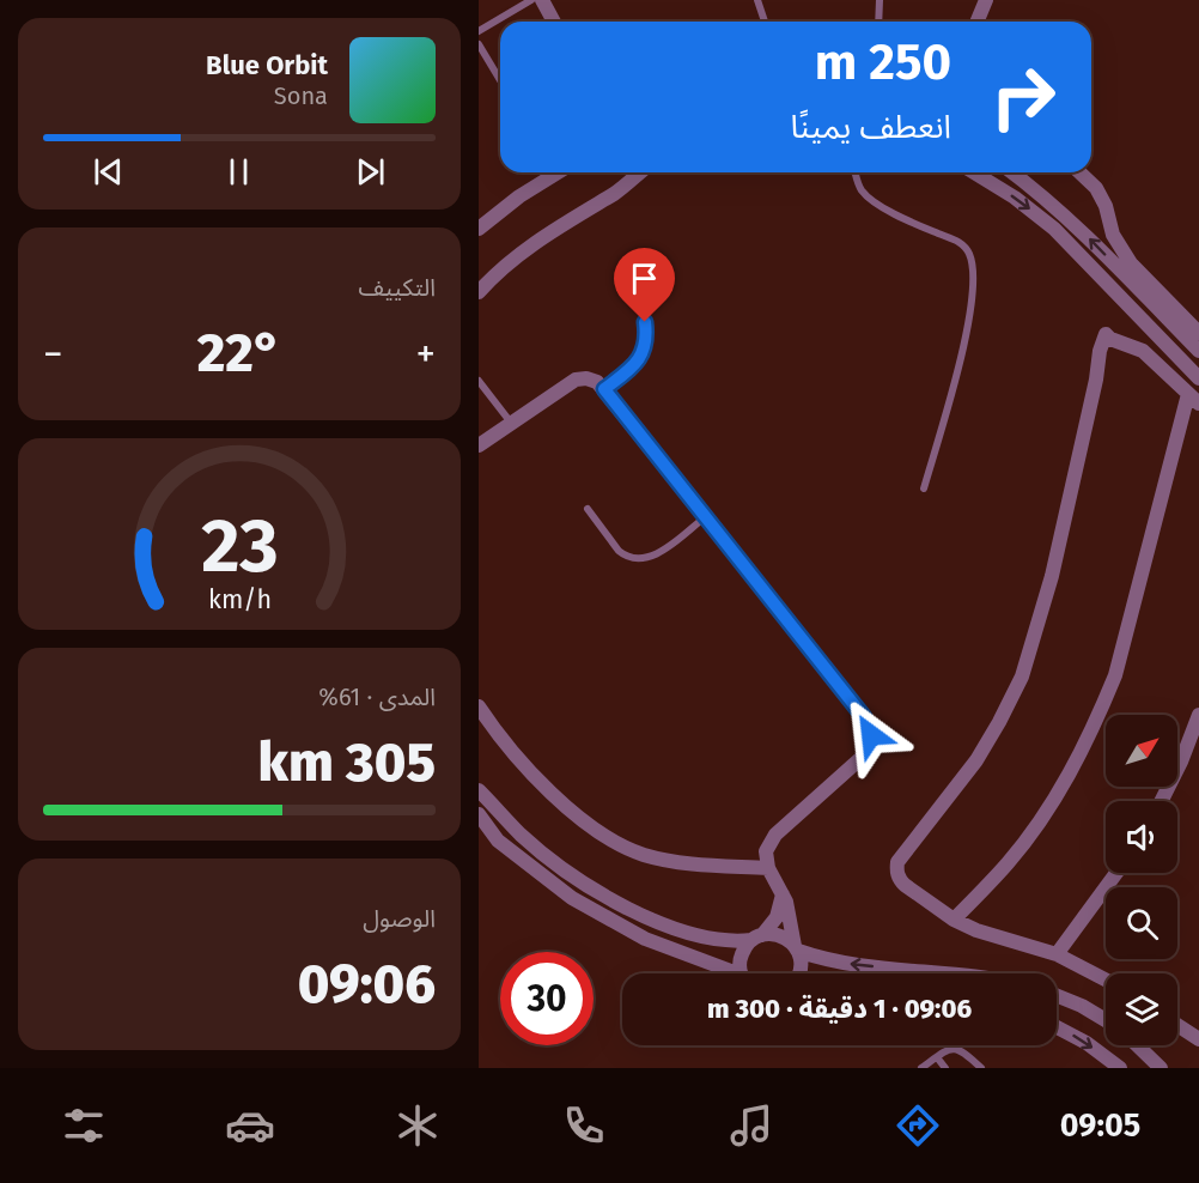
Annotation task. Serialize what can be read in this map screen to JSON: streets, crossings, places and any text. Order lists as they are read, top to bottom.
{
  "north": "top right",
  "page": {
    "turn": ["250 m", "انعطف يمينًا"],
    "song": ["Blue Orbit", "Sona"],
    "tile": [
      "التكييف",
      ["المدى · 61%", "305 km"],
      ["الوصول", "09:06"]
    ],
    "heat": ["−", "22°", "+"],
    "limit": "30",
    "trip": "09:06 · 1 دقيقة · 300 m",
    "tabs": "09:05",
    "gauge": ["23", "km/h"]
  }
}
